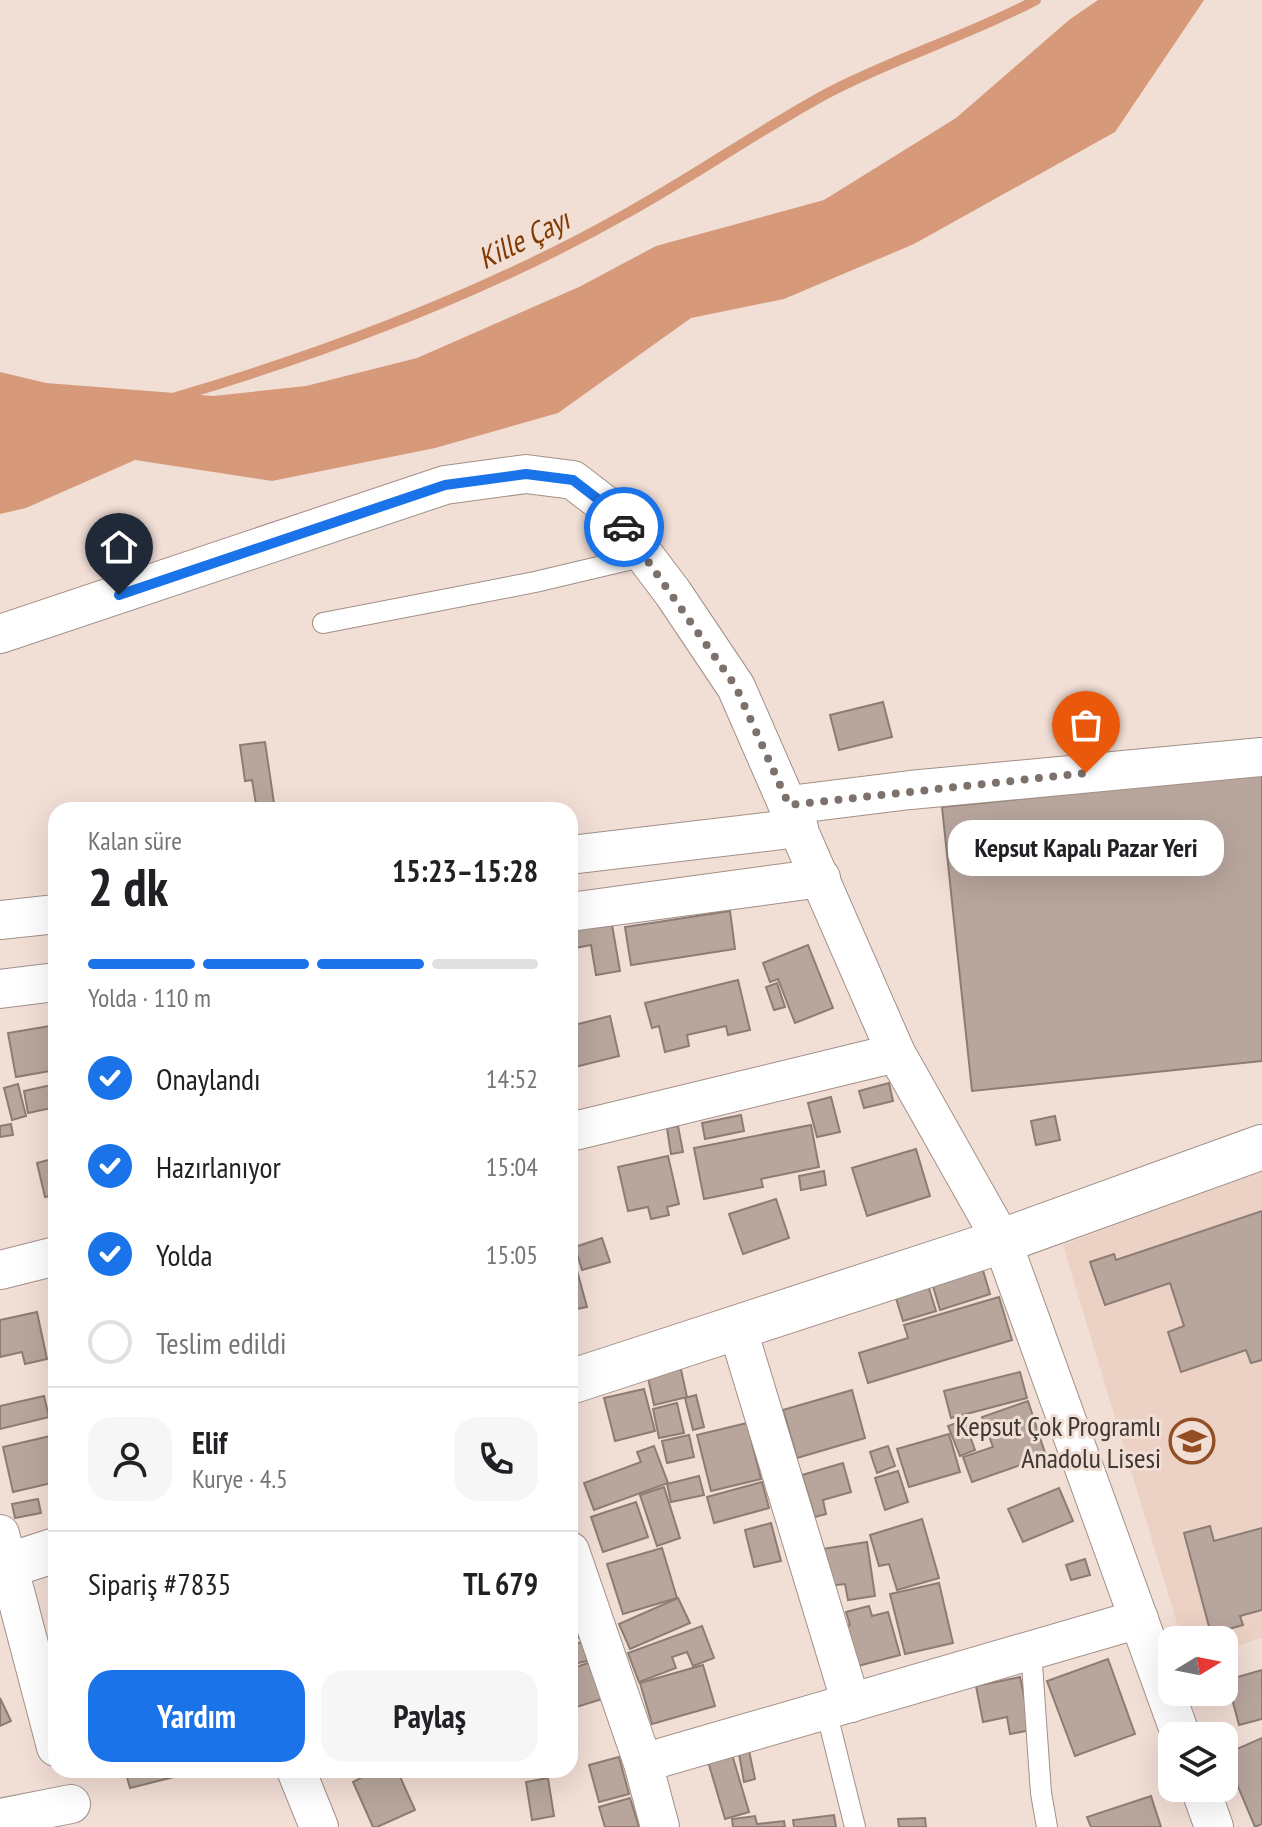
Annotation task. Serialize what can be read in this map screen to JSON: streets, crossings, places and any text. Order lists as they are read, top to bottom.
{
  "water": ["Kille Çayı"],
  "places": {
    "other": ["Kepsut Kapalı Pazar Yeri"],
    "school or university": ["Kepsut Çok Programlı Anadolu Lisesi"]
  },
  "north": "right",
  "page": {
    "heading": ["2 dk", "Kalan süre", "15:23–15:28"],
    "panel": [
      "Elif",
      "Kurye · 4.5",
      "Sipariş #7835",
      "TL 679"
    ],
    "bubble": "Kepsut Kapalı Pazar Yeri",
    "bar": "Yolda · 110 m",
    "list": [
      ["Onaylandı", "14:52"],
      ["Hazırlanıyor", "15:04"],
      ["Yolda", "15:05"],
      "Teslim edildi"
    ],
    "buttons": ["Yardım", "Paylaş"]
  }
}
